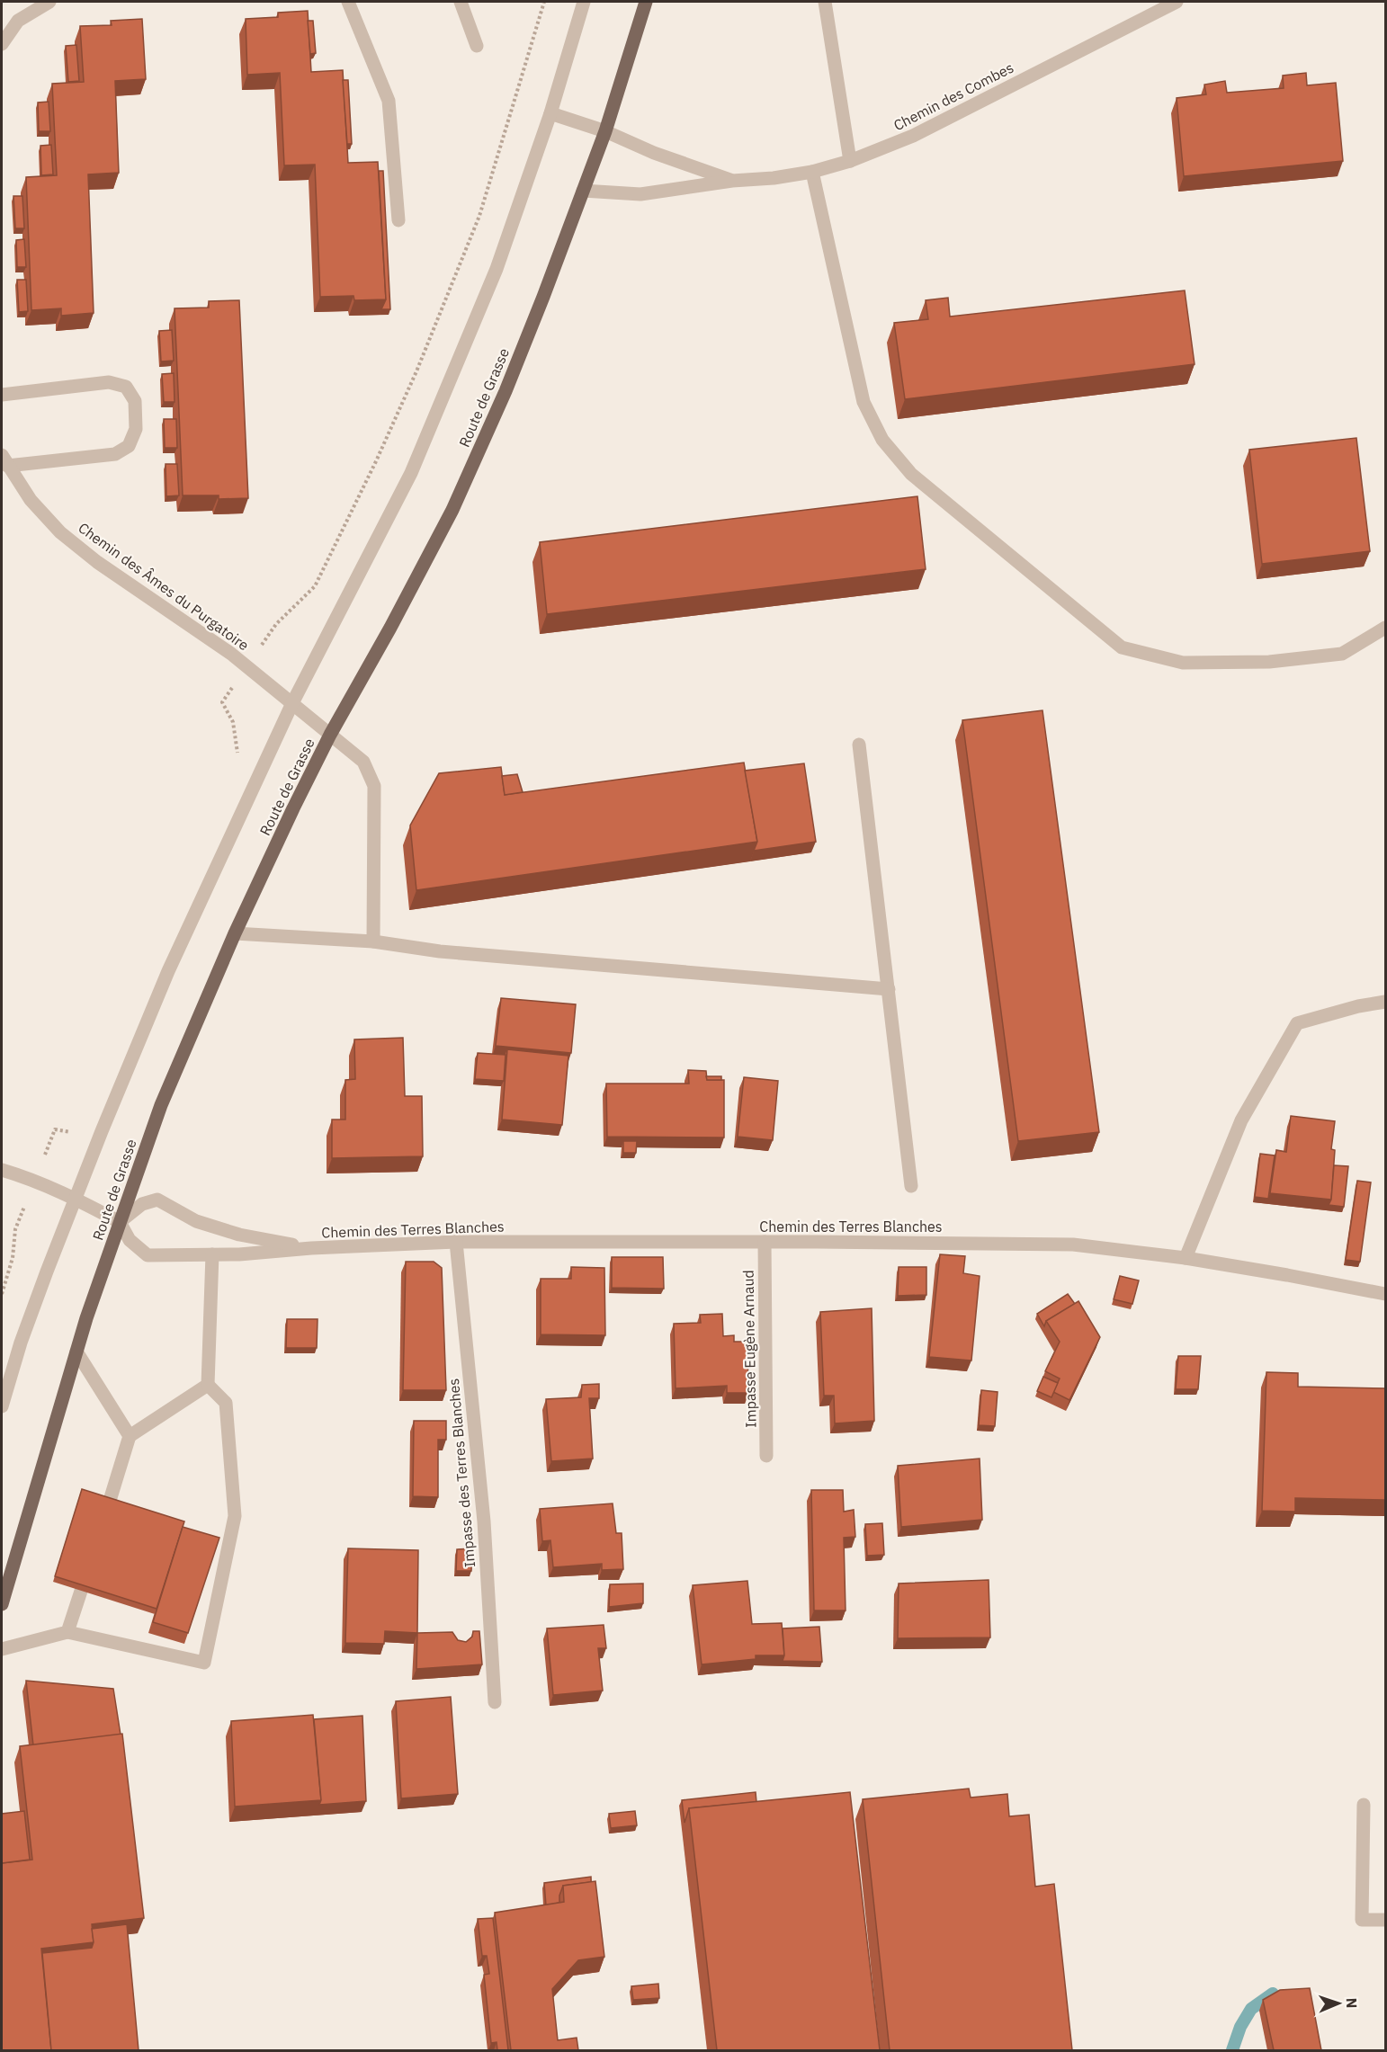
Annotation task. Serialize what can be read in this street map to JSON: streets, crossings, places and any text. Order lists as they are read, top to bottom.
{
  "streets": {
    "main road": ["Route de Grasse"],
    "street": [
      "Chemin des Combes",
      "Chemin des Âmes du Purgatoire",
      "Chemin des Terres Blanches",
      "Impasse Eugène Arnaud",
      "Impasse des Terres Blanches"
    ]
  },
  "crossings": [
    ["Chemin des Combes", "Route de Grasse"],
    ["Route de Grasse", "Chemin des Âmes du Purgatoire"],
    ["Route de Grasse", "Chemin des Terres Blanches"],
    ["Chemin des Terres Blanches", "Impasse Eugène Arnaud"],
    ["Chemin des Terres Blanches", "Impasse des Terres Blanches"]
  ],
  "north": "right"
}
